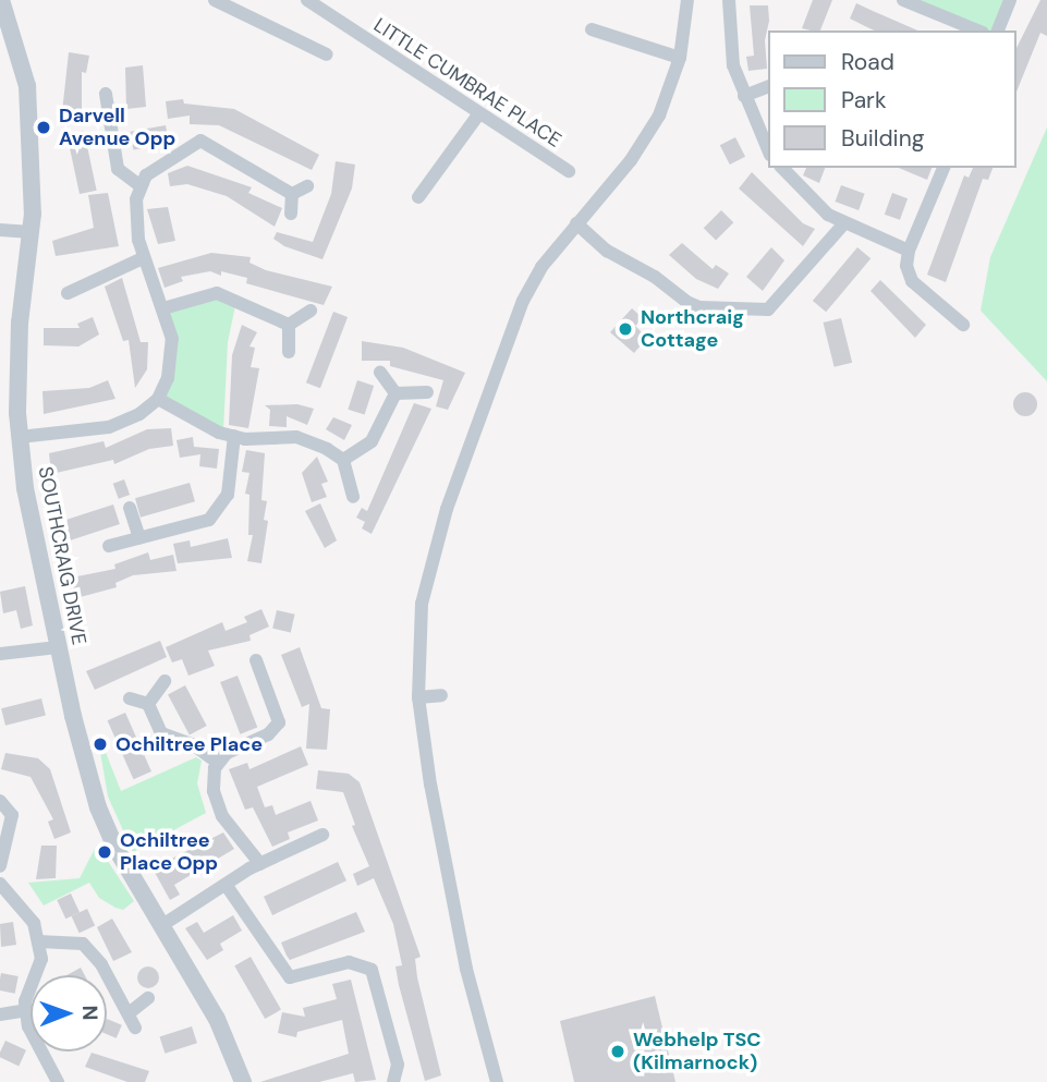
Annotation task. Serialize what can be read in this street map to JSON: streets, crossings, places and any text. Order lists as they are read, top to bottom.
{
  "streets": {
    "street": ["LITTLE CUMBRAE PLACE", "SOUTHCRAIG DRIVE"]
  },
  "places": [
    "Darvell Avenue Opp",
    "Northcraig Cottage",
    "Ochiltree Place",
    "Ochiltree Place Opp",
    "Webhelp TSC (Kilmarnock)"
  ],
  "legend": ["Road", "Park", "Building"],
  "north": "right"
}
